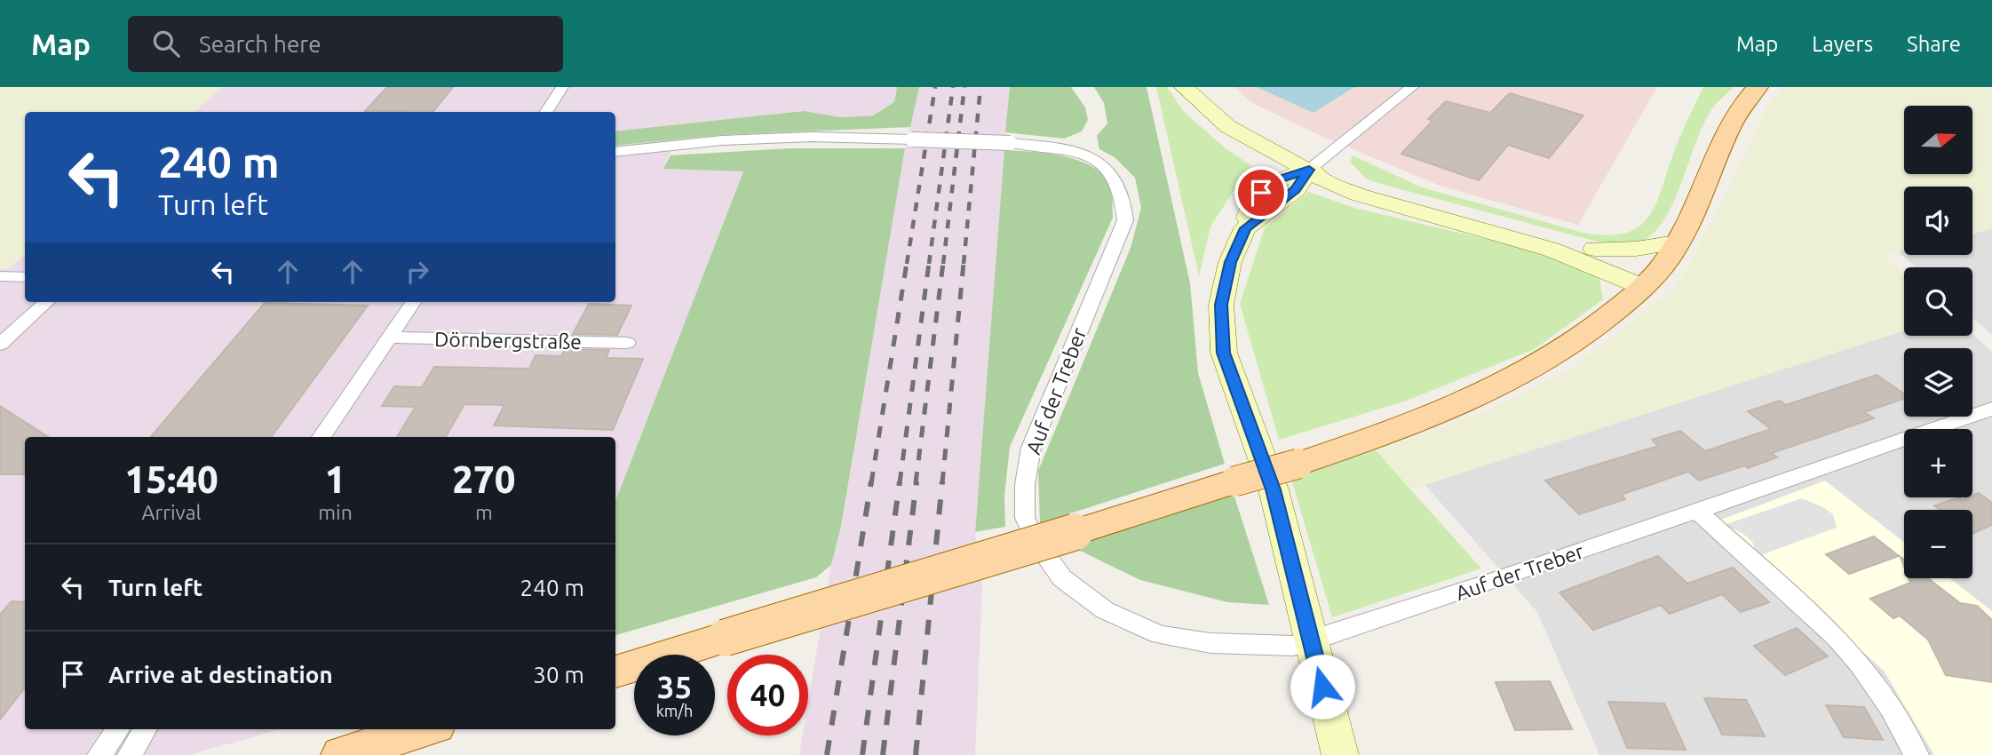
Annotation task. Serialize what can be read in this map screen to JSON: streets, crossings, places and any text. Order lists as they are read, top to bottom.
{
  "streets": {
    "street": ["Dörnbergstraße", "Auf der Treber"]
  },
  "north": "right",
  "page": {
    "header": "Map",
    "search": "Search here",
    "nav": ["Map", "Layers", "Share"],
    "map_buttons": ["+", "−"],
    "turn": ["240 m", "Turn left"],
    "eta": [
      "15:40",
      "Arrival",
      "1",
      "min",
      "270",
      "m"
    ],
    "list": [
      {
        "name": "Turn left",
        "value": "240 m"
      },
      {
        "name": "Arrive at destination",
        "value": "30 m"
      }
    ],
    "speed": "35 km/h",
    "limit": "40"
  }
}
